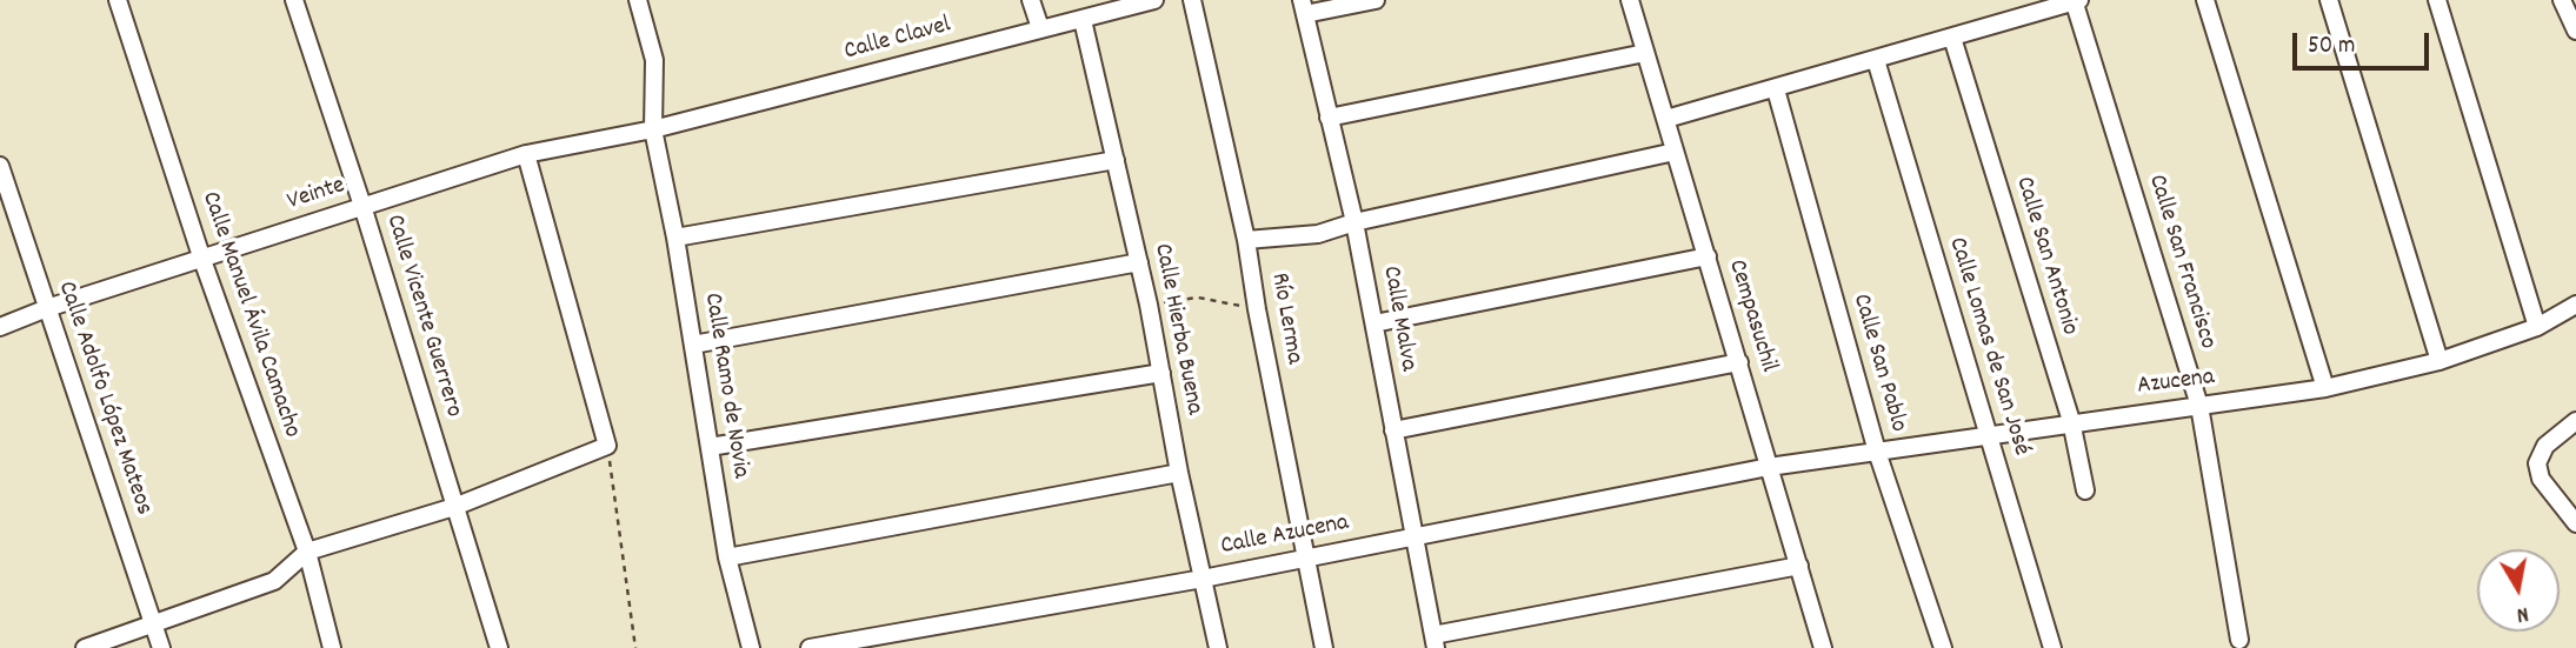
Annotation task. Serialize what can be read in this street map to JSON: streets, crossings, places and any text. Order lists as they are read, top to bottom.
{
  "streets": {
    "street": [
      "Calle Clavel",
      "Veinte",
      "Calle San Antonio",
      "Calle San Francisco",
      "Calle Manuel Ávila Camacho",
      "Calle Vicente Guerrero",
      "Cempasuchil",
      "Río Lerma",
      "Calle Malva",
      "Calle Hierba Buena",
      "Calle Lomas de San José",
      "Calle San Pablo",
      "Azucena",
      "Calle Ramo de Novia",
      "Calle Adolfo López Mateos",
      "Calle Azucena"
    ]
  },
  "crossings": [
    ["Calle Clavel", "Veinte"],
    ["Calle Clavel", "Calle Hierba Buena"],
    ["Calle Clavel", "Calle Ramo de Novia"],
    ["Veinte", "Calle Manuel Ávila Camacho"],
    ["Veinte", "Calle Vicente Guerrero"],
    ["Veinte", "Calle Ramo de Novia"],
    ["Veinte", "Calle Adolfo López Mateos"],
    ["Calle San Antonio", "Azucena"],
    ["Calle San Francisco", "Azucena"],
    ["Cempasuchil", "Azucena"],
    ["Cempasuchil", "Calle Azucena"],
    ["Río Lerma", "Calle Azucena"],
    ["Calle Malva", "Calle Azucena"],
    ["Calle Hierba Buena", "Calle Azucena"],
    ["Calle Lomas de San José", "Azucena"],
    ["Calle San Pablo", "Azucena"],
    ["Azucena", "Calle Azucena"]
  ],
  "scale_bar": "50 m",
  "north": "bottom"
}
